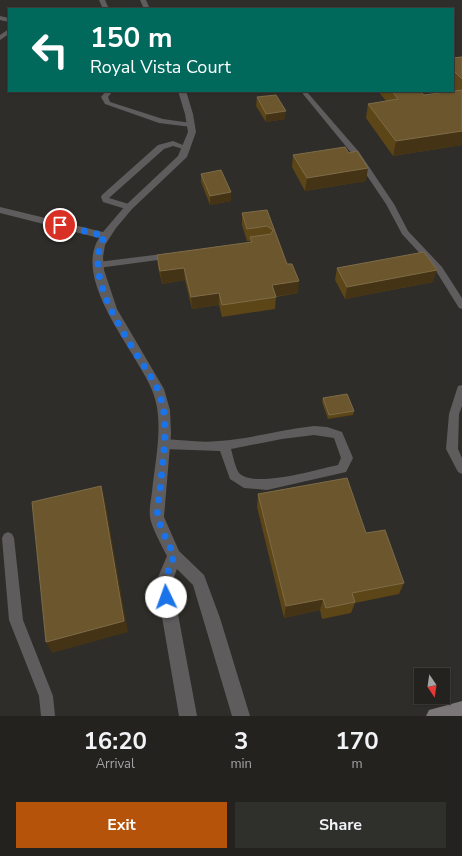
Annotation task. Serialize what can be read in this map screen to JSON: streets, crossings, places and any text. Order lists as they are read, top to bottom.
{
  "north": "bottom",
  "page": {
    "turn": ["150 m", "Royal Vista Court"],
    "eta": [
      "16:20",
      "Arrival",
      "3",
      "min",
      "170",
      "m"
    ],
    "buttons": ["Exit", "Share"]
  }
}
